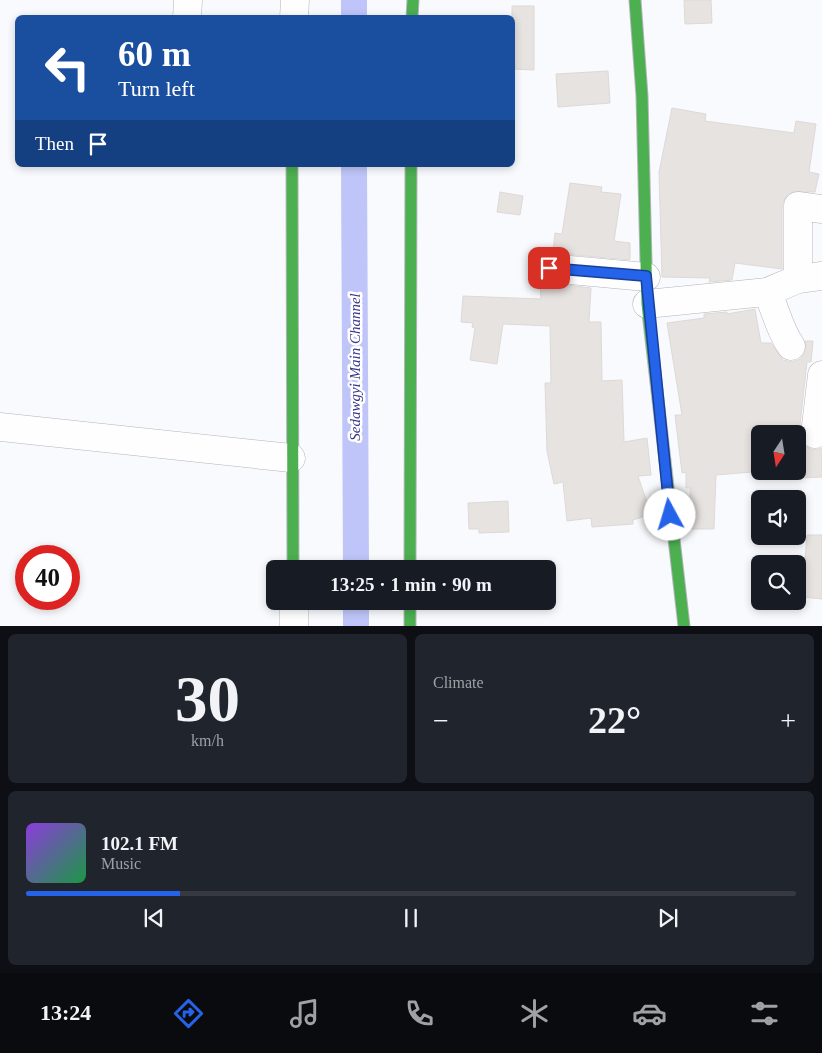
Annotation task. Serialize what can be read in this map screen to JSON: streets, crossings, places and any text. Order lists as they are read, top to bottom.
{
  "water": ["Sedawgyi Main Channel"],
  "north": "bottom",
  "page": {
    "turn": ["60 m", "Turn left"],
    "then": "Then",
    "limit": "40",
    "trip": "13:25 · 1 min · 90 m",
    "tile": [
      ["30", "km/h"],
      "Climate"
    ],
    "heat": ["−", "22°", "+"],
    "song": ["102.1 FM", "Music"],
    "tabs": "13:24"
  }
}
